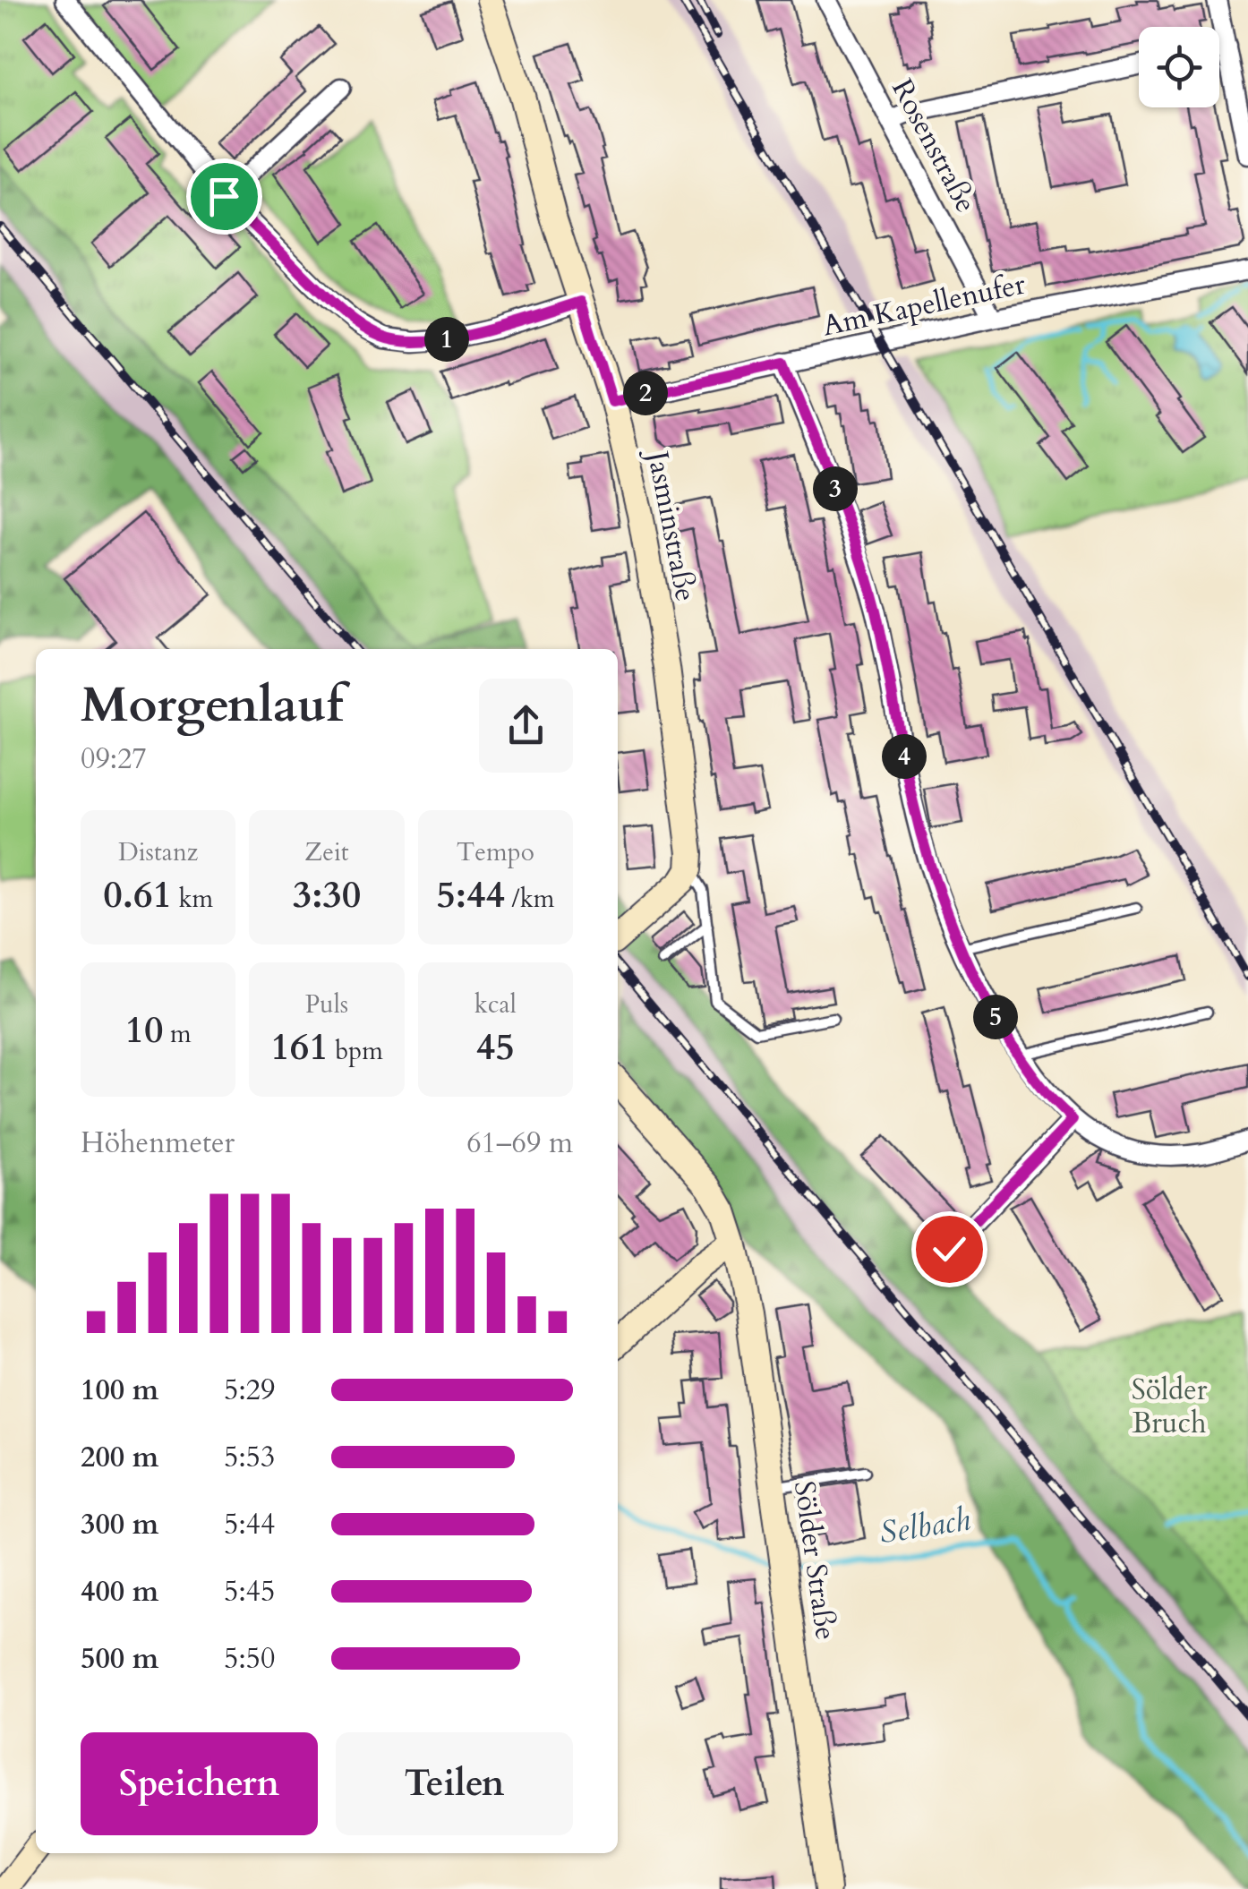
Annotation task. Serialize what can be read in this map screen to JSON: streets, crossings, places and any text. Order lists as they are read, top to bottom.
{
  "streets": {
    "street": [
      "Rosenstraße",
      "Am Kapellenufer",
      "Jasminstraße",
      "Sölder Straße"
    ]
  },
  "crossings": [
    ["Rosenstraße", "Am Kapellenufer"],
    ["Am Kapellenufer", "Jasminstraße"]
  ],
  "water": ["Selbach"],
  "parks": ["Sölder Bruch"],
  "page": {
    "pins": [
      "1",
      "2",
      "3",
      "4",
      "5"
    ],
    "heading": ["Morgenlauf", "09:27"],
    "stats": [
      ["Distanz", "0.61 km"],
      ["Zeit", "3:30"],
      ["Tempo", "5:44 /km"],
      ["10 m"],
      ["Puls", "161 bpm"],
      ["kcal", "45"]
    ],
    "chart": ["Höhenmeter", "61–69 m"],
    "list": [
      {
        "name": "100 m",
        "note": "5:29"
      },
      {
        "name": "200 m",
        "note": "5:53"
      },
      {
        "name": "300 m",
        "note": "5:44"
      },
      {
        "name": "400 m",
        "note": "5:45"
      },
      {
        "name": "500 m",
        "note": "5:50"
      }
    ],
    "buttons": ["Speichern", "Teilen"]
  }
}
